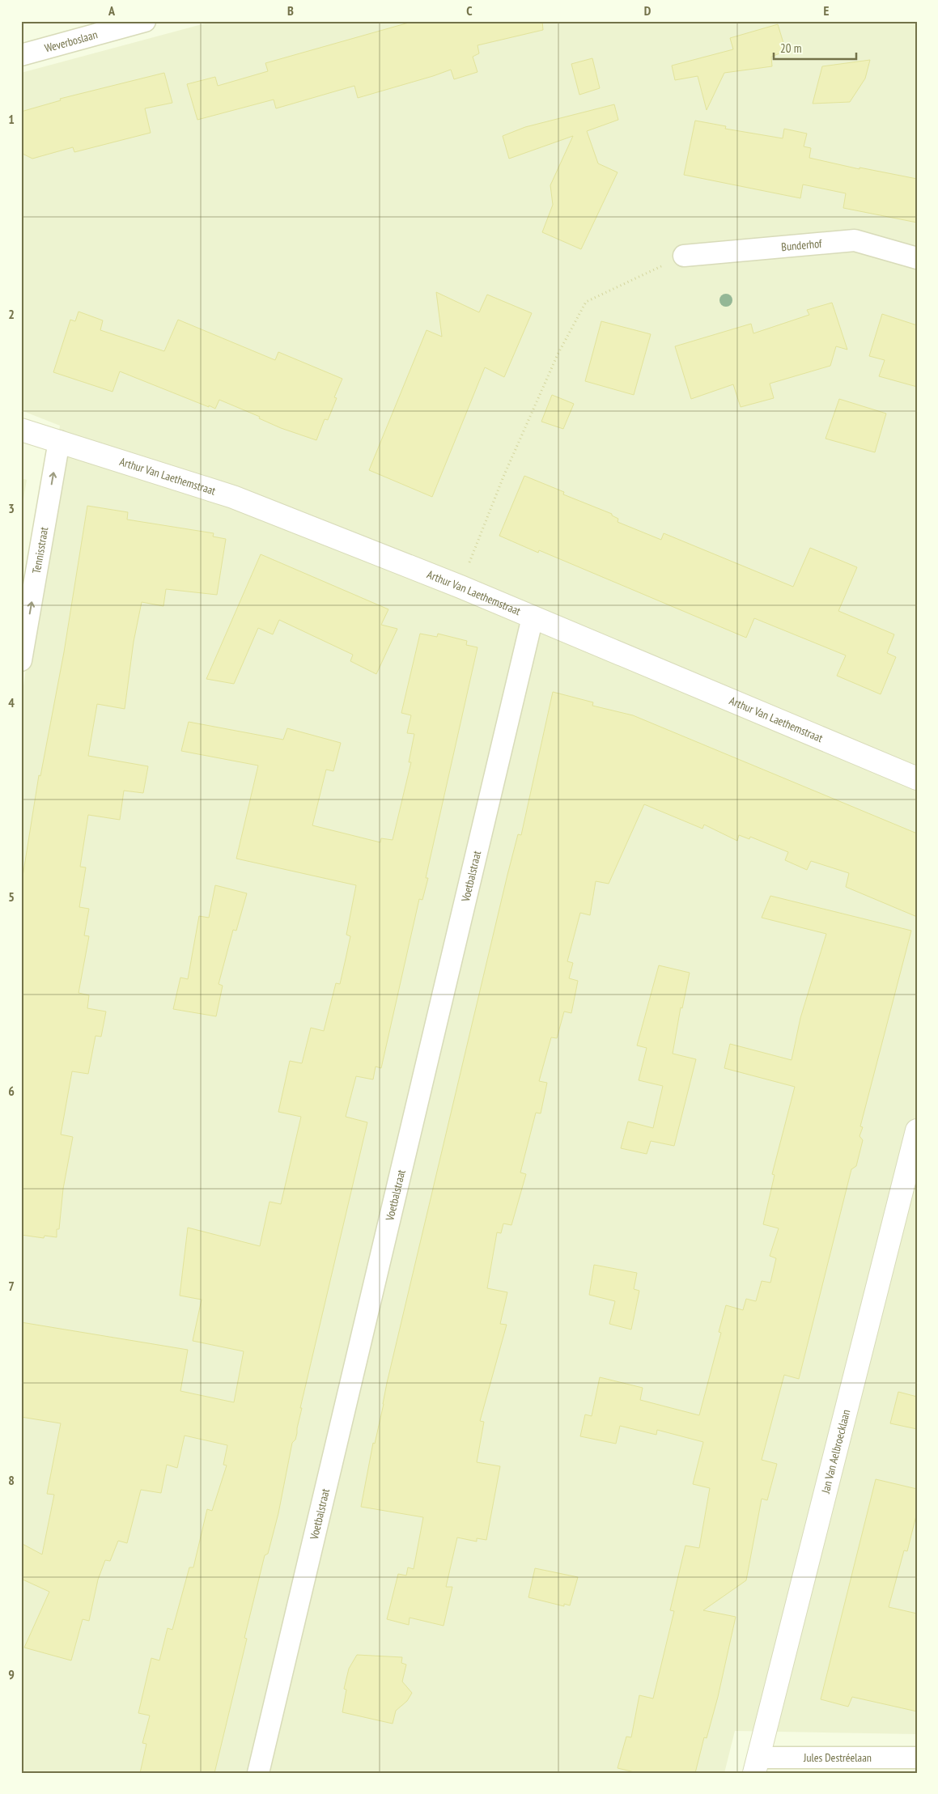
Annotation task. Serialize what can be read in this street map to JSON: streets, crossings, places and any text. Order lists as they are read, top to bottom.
{
  "streets": {
    "street": [
      "Weverboslaan",
      "Bunderhof",
      "Arthur Van Laethemstraat",
      "Tennisstraat",
      "Voetbalstraat",
      "Jan Van Aelbroecklaan",
      "Jules Destréelaan"
    ]
  },
  "crossings": [
    ["Arthur Van Laethemstraat", "Tennisstraat"],
    ["Arthur Van Laethemstraat", "Voetbalstraat"],
    ["Jan Van Aelbroecklaan", "Jules Destréelaan"]
  ],
  "one_way": ["Tennisstraat"],
  "scale_bar": "20 m",
  "grid": {
    "columns": [
      "A",
      "B",
      "C",
      "D",
      "E"
    ],
    "rows": [
      "1",
      "2",
      "3",
      "4",
      "5",
      "6",
      "7",
      "8",
      "9"
    ]
  }
}
